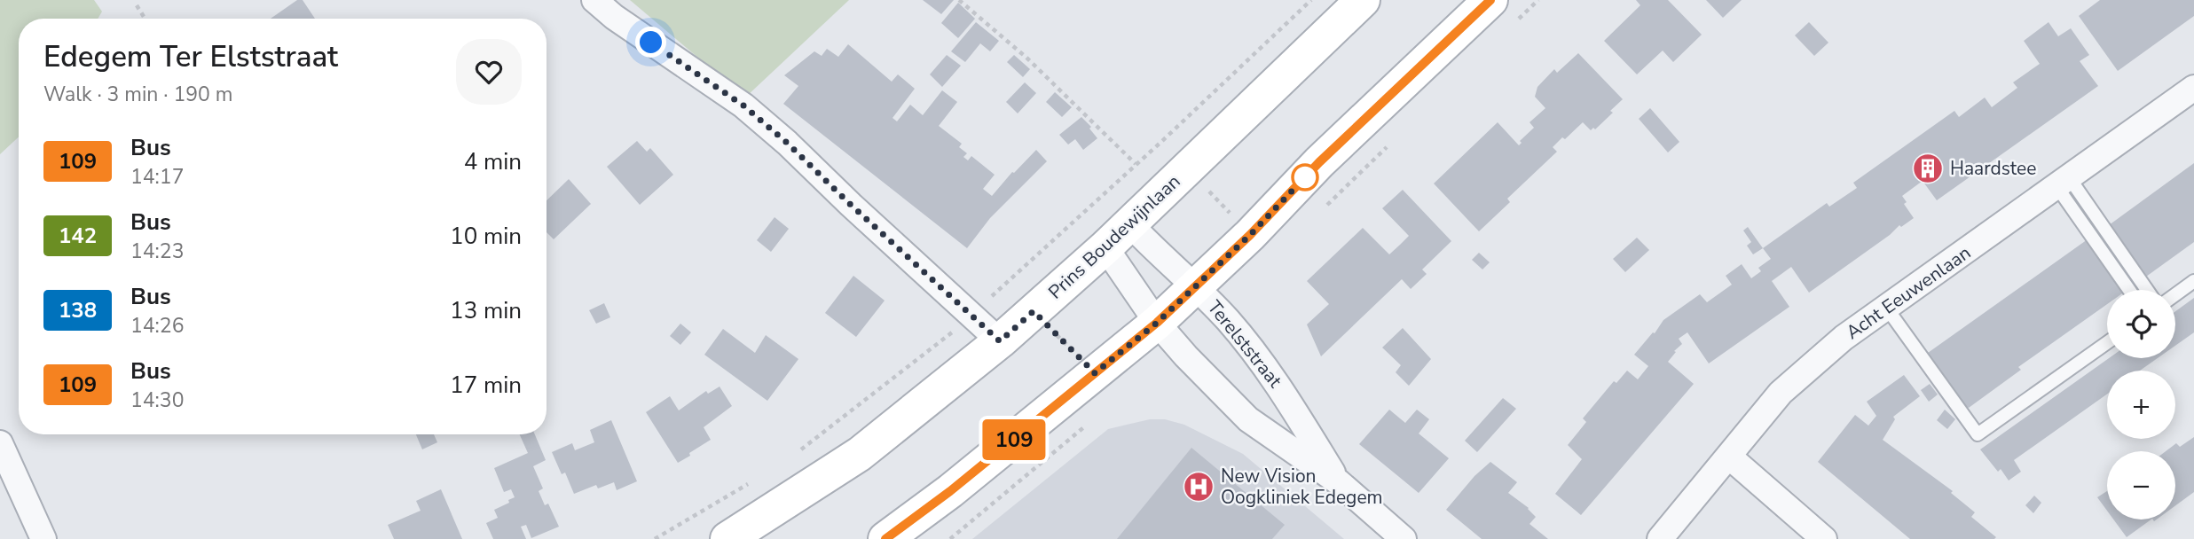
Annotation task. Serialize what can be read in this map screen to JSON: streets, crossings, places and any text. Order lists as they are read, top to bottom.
{
  "streets": {
    "main road": ["Prins Boudewijnlaan"],
    "street": ["Acht Eeuwenlaan", "Terelststraat"]
  },
  "crossings": [
    ["Prins Boudewijnlaan", "Terelststraat"]
  ],
  "places": {
    "building": ["Haardstee"],
    "hospital": ["New Vision Oogkliniek Edegem"]
  },
  "lines": ["bus line 109"],
  "page": {
    "on_map": "109",
    "heading": ["Edegem Ter Elststraat", "Walk · 3 min · 190 m"],
    "list": [
      {
        "mark": "109",
        "name": "Bus",
        "note": "14:17",
        "value": "4 min"
      },
      {
        "mark": "142",
        "name": "Bus",
        "note": "14:23",
        "value": "10 min"
      },
      {
        "mark": "138",
        "name": "Bus",
        "note": "14:26",
        "value": "13 min"
      },
      {
        "mark": "109",
        "name": "Bus",
        "note": "14:30",
        "value": "17 min"
      }
    ],
    "map_buttons": ["+", "−"]
  }
}
